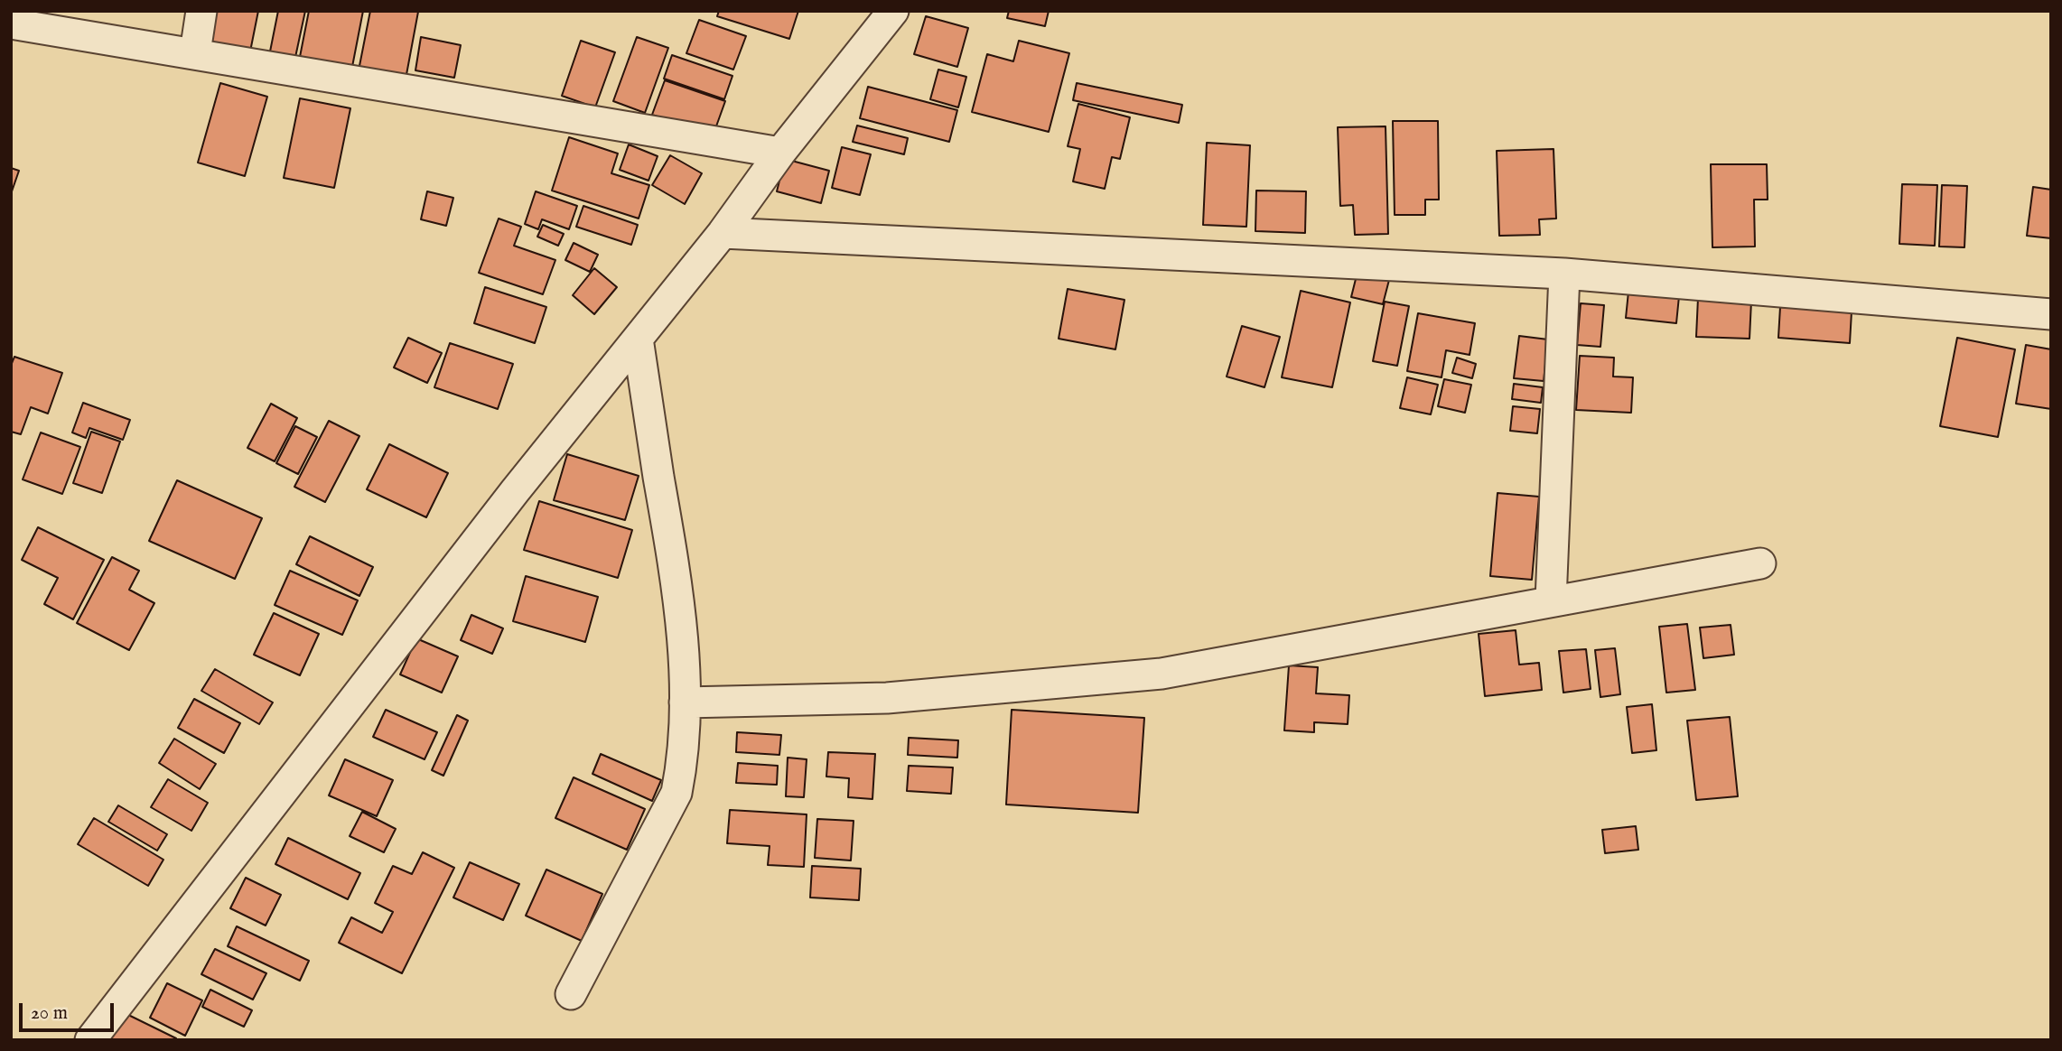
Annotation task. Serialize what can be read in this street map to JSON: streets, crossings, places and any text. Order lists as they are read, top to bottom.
{
  "scale_bar": "20 m"
}
